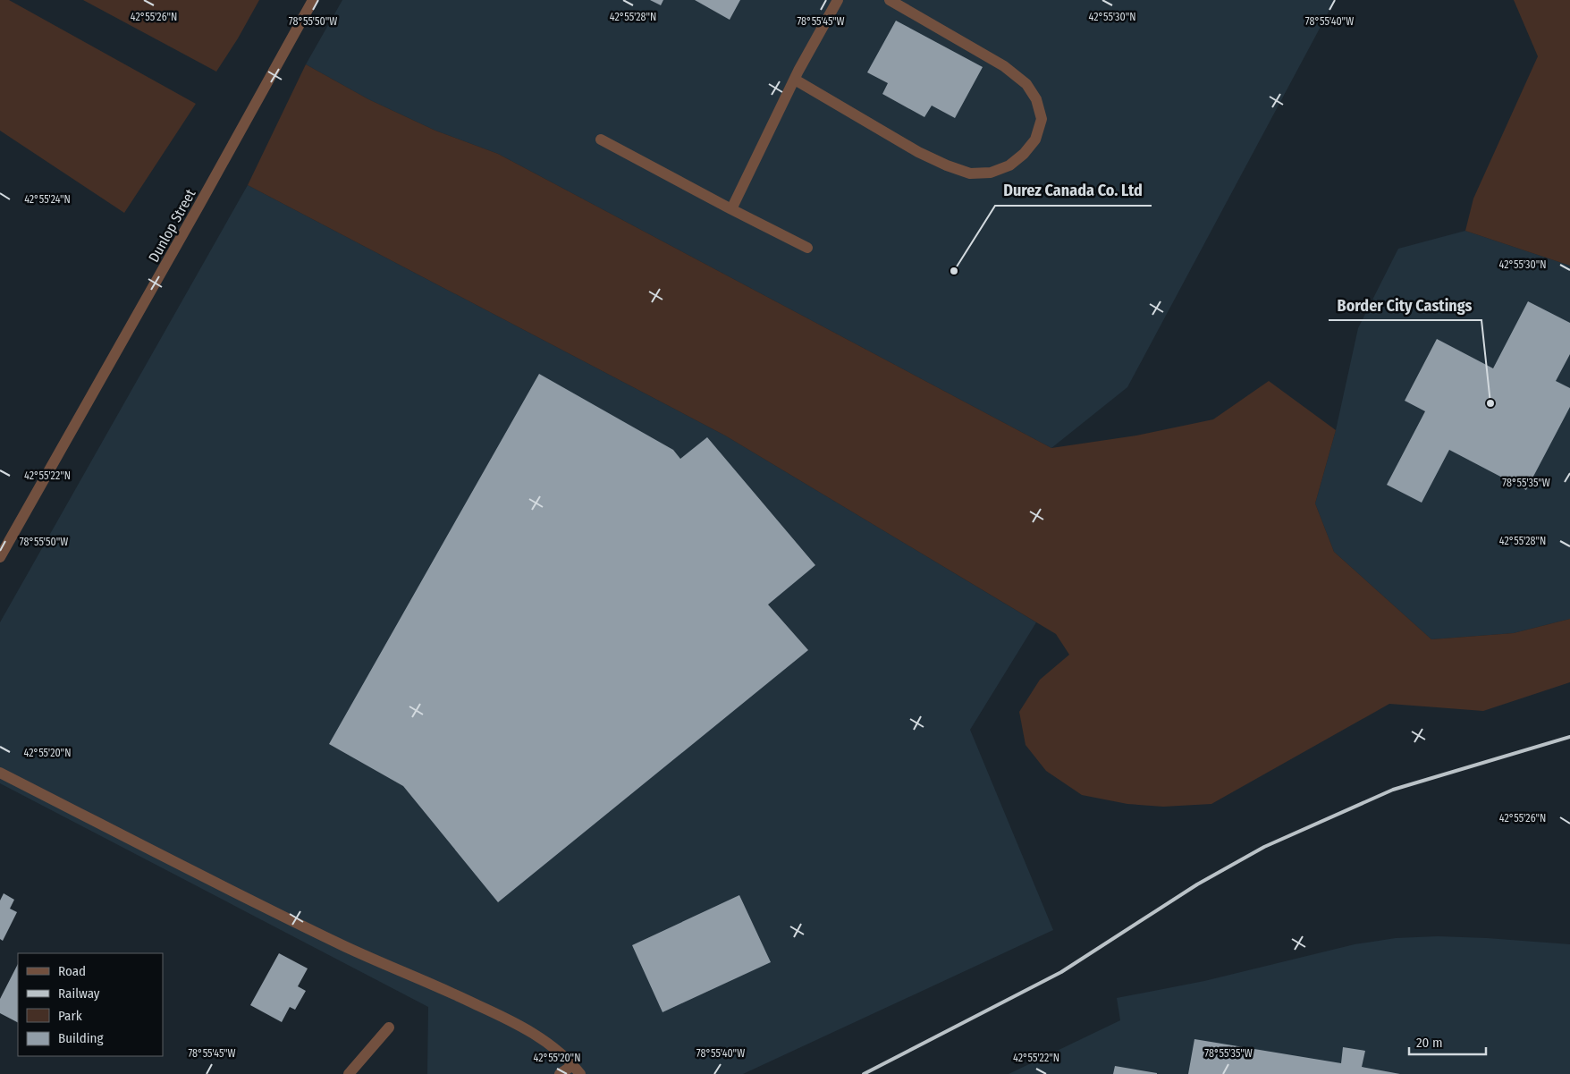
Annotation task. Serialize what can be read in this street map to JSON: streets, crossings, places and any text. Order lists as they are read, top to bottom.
{
  "streets": {
    "street": ["Dunlop Street"]
  },
  "places": ["Durez Canada Co. Ltd", "Border City Castings"],
  "legend": [
    "Road",
    "Railway",
    "Park",
    "Building"
  ],
  "scale_bar": "20 m",
  "coordinates": [
    "42°55'26\"N",
    "42°55'28\"N",
    "42°55'30\"N",
    "78°55'50\"W",
    "78°55'45\"W",
    "78°55'40\"W",
    "42°55'24\"N",
    "42°55'22\"N",
    "78°55'35\"W",
    "42°55'20\"N"
  ]
}
